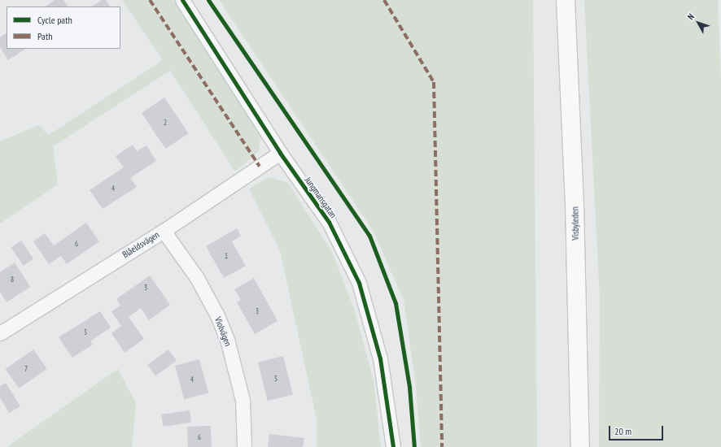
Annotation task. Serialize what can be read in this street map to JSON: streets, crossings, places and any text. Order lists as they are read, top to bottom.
{
  "streets": {
    "main road": ["Visbyleden"],
    "street": ["Jungmansgatan", "Blåeldsvägen", "Violvägen"]
  },
  "crossings": [
    ["Jungmansgatan", "Blåeldsvägen"],
    ["Blåeldsvägen", "Violvägen"]
  ],
  "house_numbers": [
    "2",
    "4",
    "6",
    "1",
    "8",
    "3",
    "3",
    "5",
    "7",
    "5",
    "4",
    "6"
  ],
  "legend": ["Cycle path", "Path"],
  "scale_bar": "20 m",
  "north": "top left"
}
